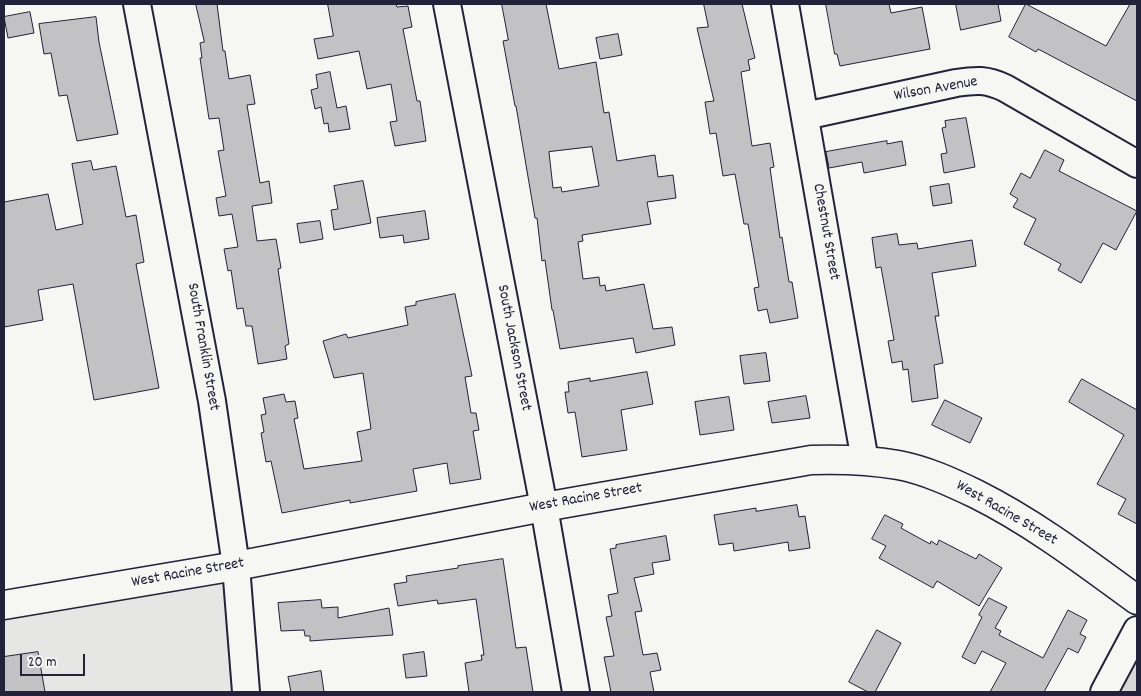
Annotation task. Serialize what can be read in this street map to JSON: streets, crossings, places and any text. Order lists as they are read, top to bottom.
{
  "streets": {
    "main road": ["West Racine Street"],
    "street": [
      "Wilson Avenue",
      "Chestnut Street",
      "South Franklin Street",
      "South Jackson Street"
    ]
  },
  "crossings": [
    ["Wilson Avenue", "Chestnut Street"],
    ["Chestnut Street", "West Racine Street"],
    ["South Franklin Street", "West Racine Street"],
    ["South Jackson Street", "West Racine Street"]
  ],
  "scale_bar": "20 m"
}
